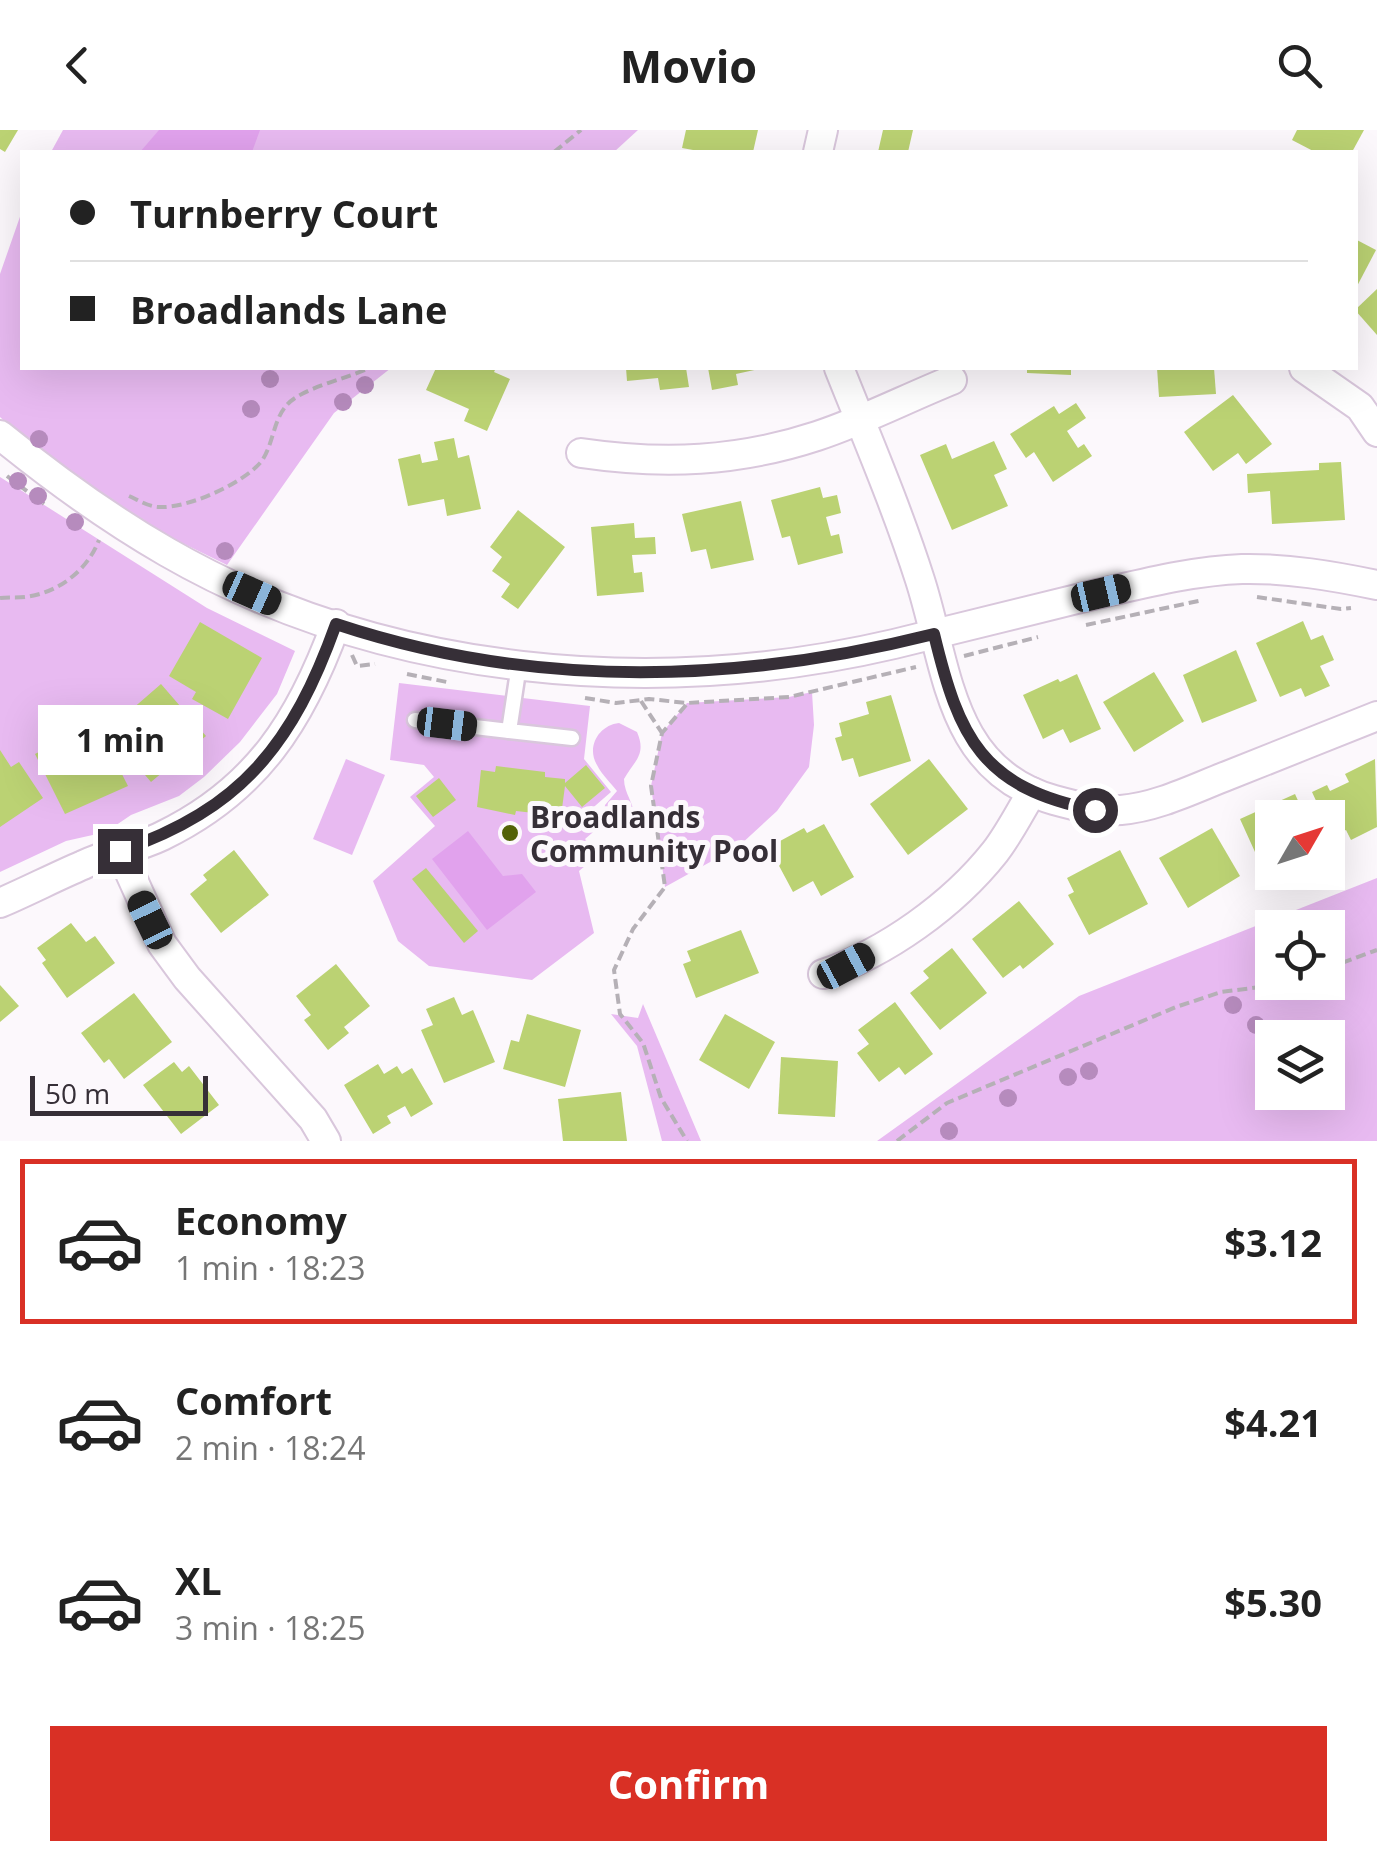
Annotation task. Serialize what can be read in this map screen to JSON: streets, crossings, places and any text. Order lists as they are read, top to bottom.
{
  "places": ["Broadlands Community Pool"],
  "scale_bar": "50 m",
  "north": "top right",
  "page": {
    "header": "Movio",
    "banner": ["Turnberry Court", "Broadlands Lane"],
    "bubble": "1 min",
    "scale": "50 m",
    "list": [
      {
        "name": "Economy",
        "note": "1 min · 18:23",
        "value": "$3.12"
      },
      {
        "name": "Comfort",
        "note": "2 min · 18:24",
        "value": "$4.21"
      },
      {
        "name": "XL",
        "note": "3 min · 18:25",
        "value": "$5.30"
      }
    ],
    "buttons": "Confirm"
  }
}
